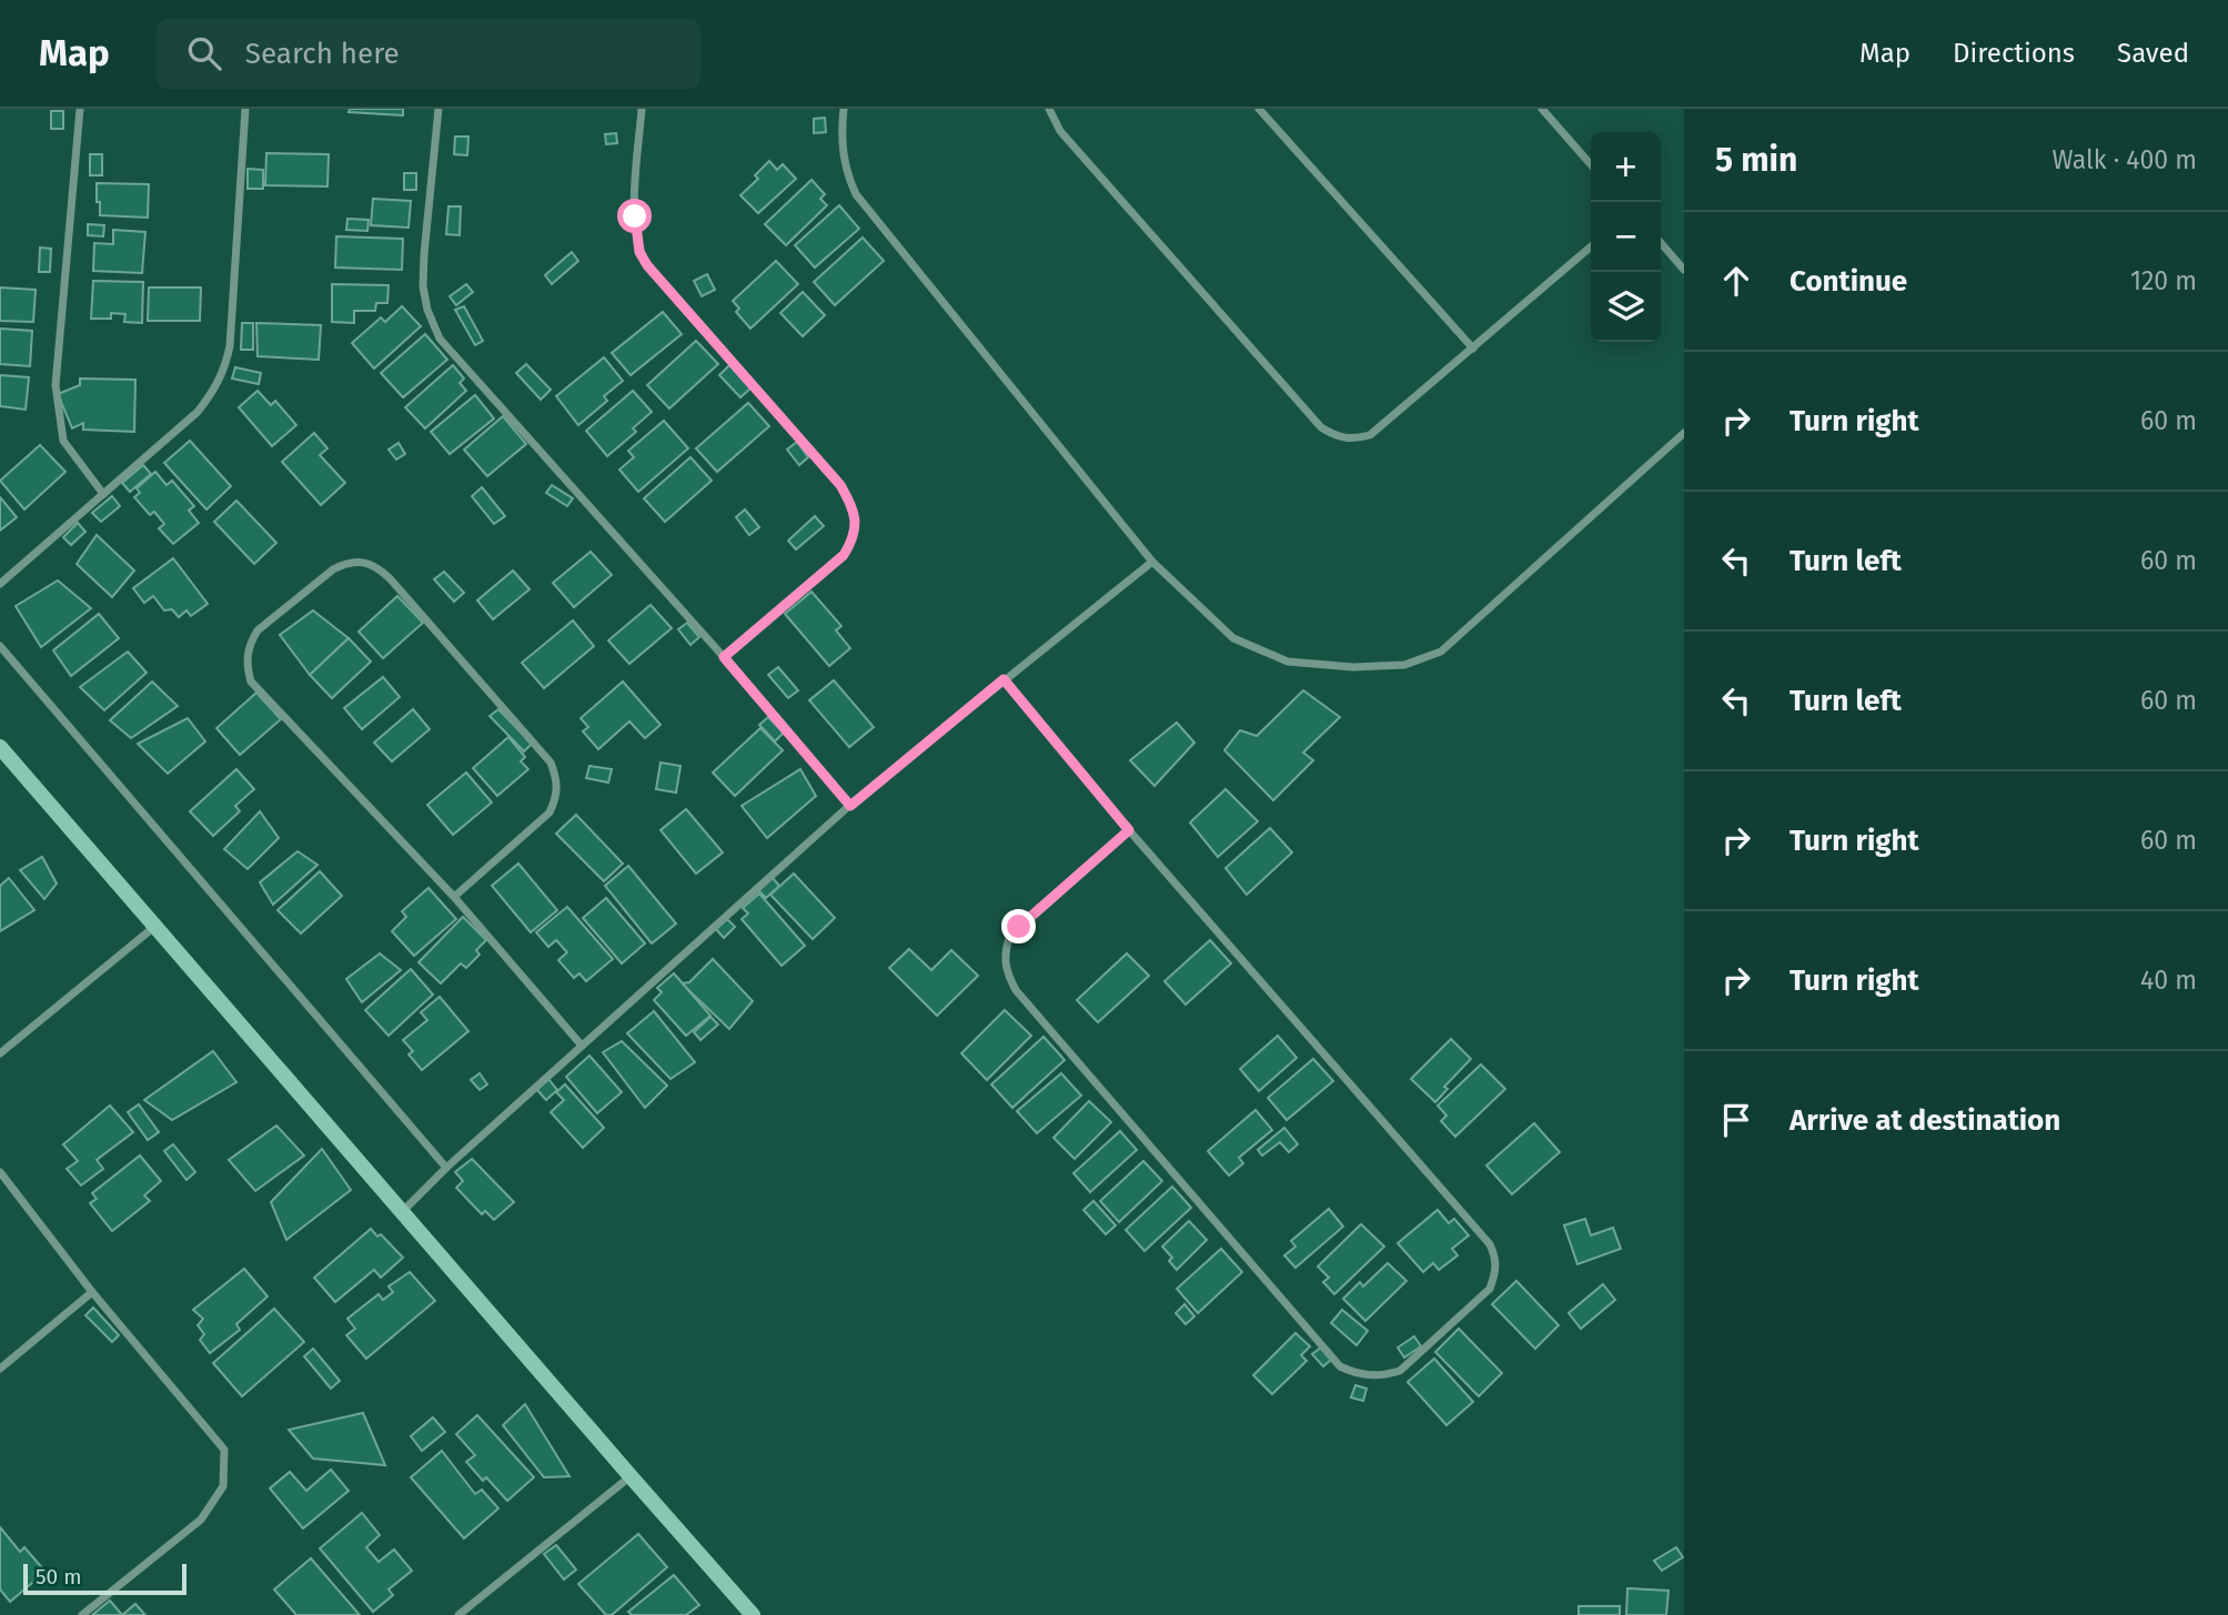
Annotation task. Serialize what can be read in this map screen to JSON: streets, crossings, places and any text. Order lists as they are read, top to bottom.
{
  "scale_bar": "50 m",
  "page": {
    "header": "Map",
    "search": "Search here",
    "nav": ["Map", "Directions", "Saved"],
    "heading": ["5 min", "Walk · 400 m"],
    "map_buttons": ["+", "−"],
    "list": [
      ["Continue", "120 m"],
      ["Turn right", "60 m"],
      ["Turn left", "60 m"],
      ["Turn left", "60 m"],
      ["Turn right", "60 m"],
      ["Turn right", "40 m"],
      "Arrive at destination"
    ],
    "scale": "50 m"
  }
}
